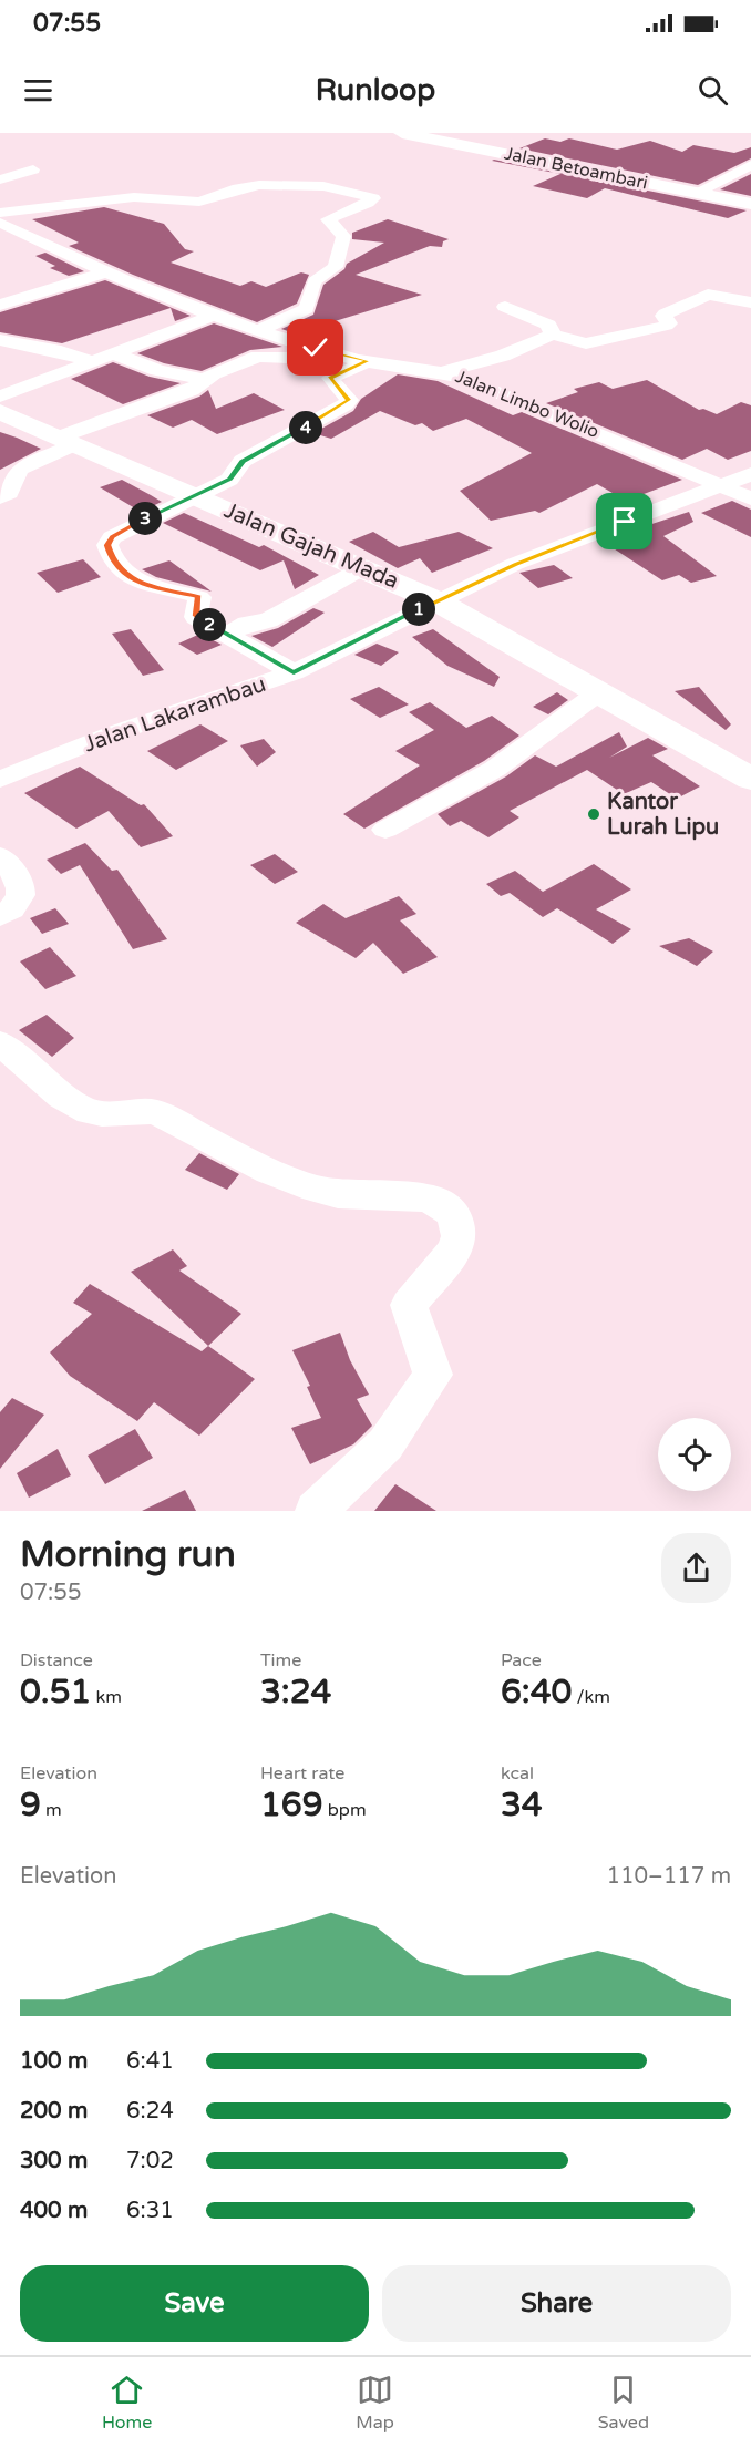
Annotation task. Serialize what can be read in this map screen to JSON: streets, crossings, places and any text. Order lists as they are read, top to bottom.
{
  "streets": {
    "highway": ["Jalan Gajah Mada"],
    "main road": ["Jalan Betoambari"],
    "street": ["Jalan Limbo Wolio", "Jalan Lakarambau"]
  },
  "crossings": [
    ["Jalan Limbo Wolio", "Jalan Lakarambau"],
    ["Jalan Gajah Mada", "Jalan Lakarambau"]
  ],
  "places": ["Kantor Lurah Lipu"],
  "page": {
    "status": "07:55",
    "header": "Runloop",
    "pins": [
      "4",
      "3",
      "1",
      "2"
    ],
    "heading": ["Morning run", "07:55"],
    "stats": [
      ["Distance", "0.51 km"],
      ["Time", "3:24"],
      ["Pace", "6:40 /km"],
      ["Elevation", "9 m"],
      ["Heart rate", "169 bpm"],
      ["kcal", "34"]
    ],
    "chart": ["Elevation", "110–117 m"],
    "list": [
      {
        "name": "100 m",
        "note": "6:41"
      },
      {
        "name": "200 m",
        "note": "6:24"
      },
      {
        "name": "300 m",
        "note": "7:02"
      },
      {
        "name": "400 m",
        "note": "6:31"
      }
    ],
    "buttons": ["Save", "Share"],
    "tabs": ["Home", "Map", "Saved"]
  }
}
